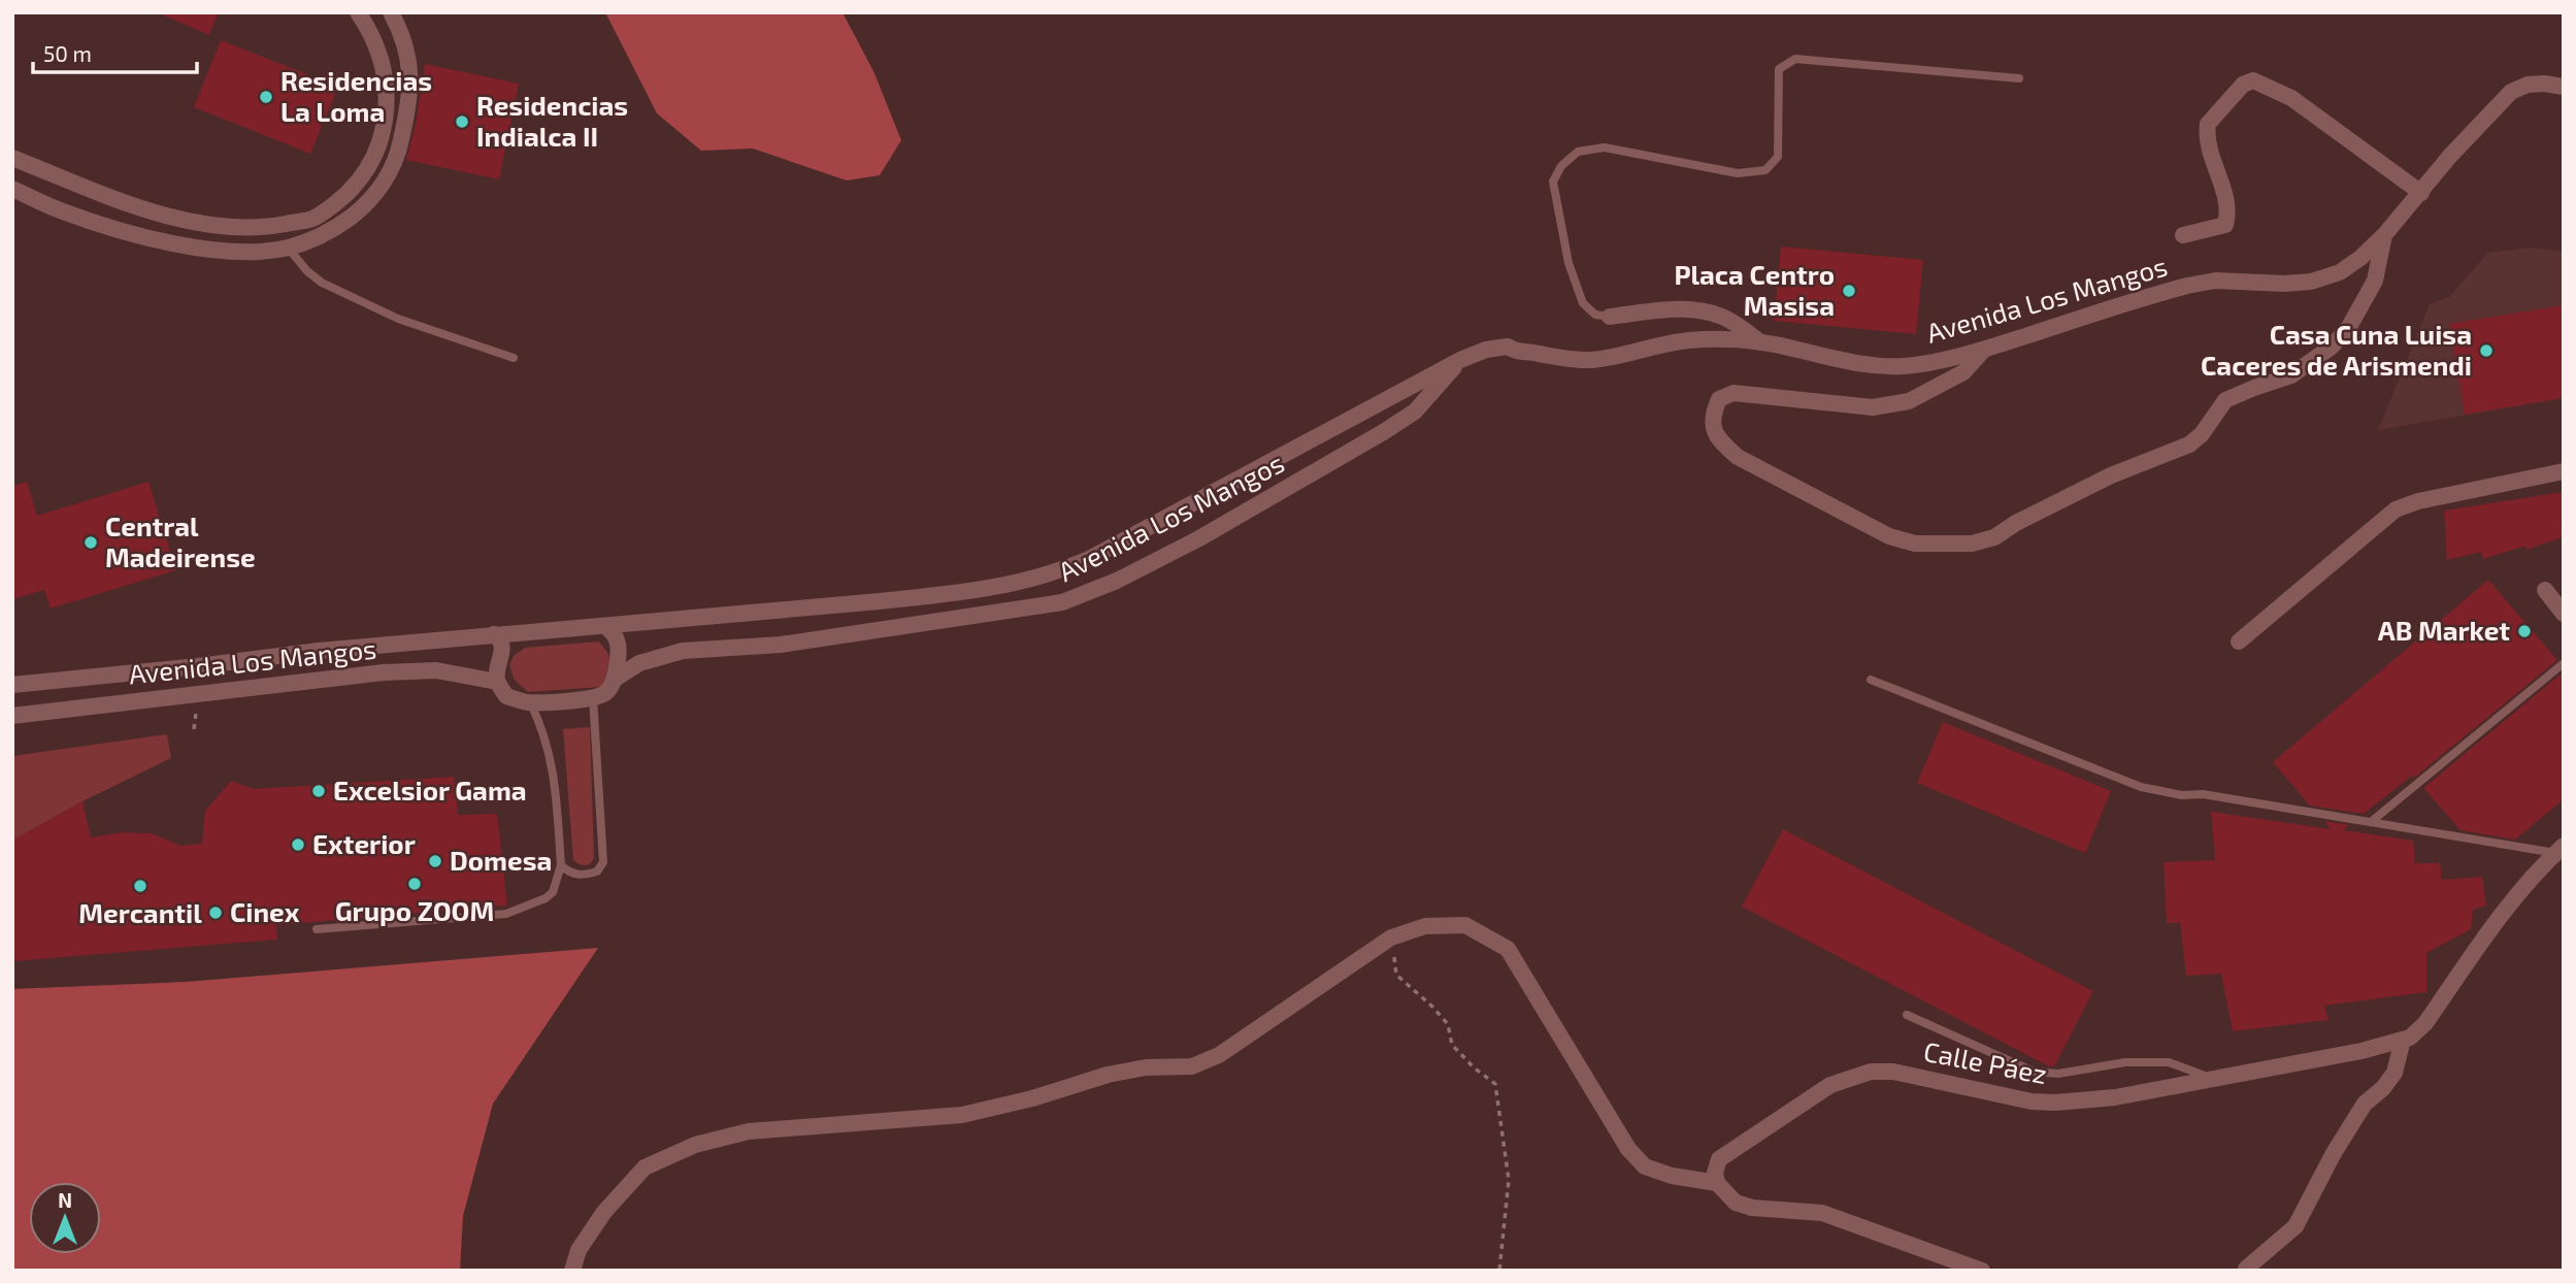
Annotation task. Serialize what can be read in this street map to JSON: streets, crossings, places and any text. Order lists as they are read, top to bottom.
{
  "streets": {
    "street": ["Avenida Los Mangos", "Calle Páez"]
  },
  "places": [
    "Residencias La Loma",
    "Residencias Indialca II",
    "Placa Centro Masisa",
    "Casa Cuna Luisa Caceres de Arismendi",
    "Central Madeirense",
    "AB Market",
    "Excelsior Gama",
    "Exterior",
    "Domesa",
    "Grupo ZOOM",
    "Mercantil",
    "Cinex"
  ],
  "scale_bar": "50 m",
  "north": "top"
}
